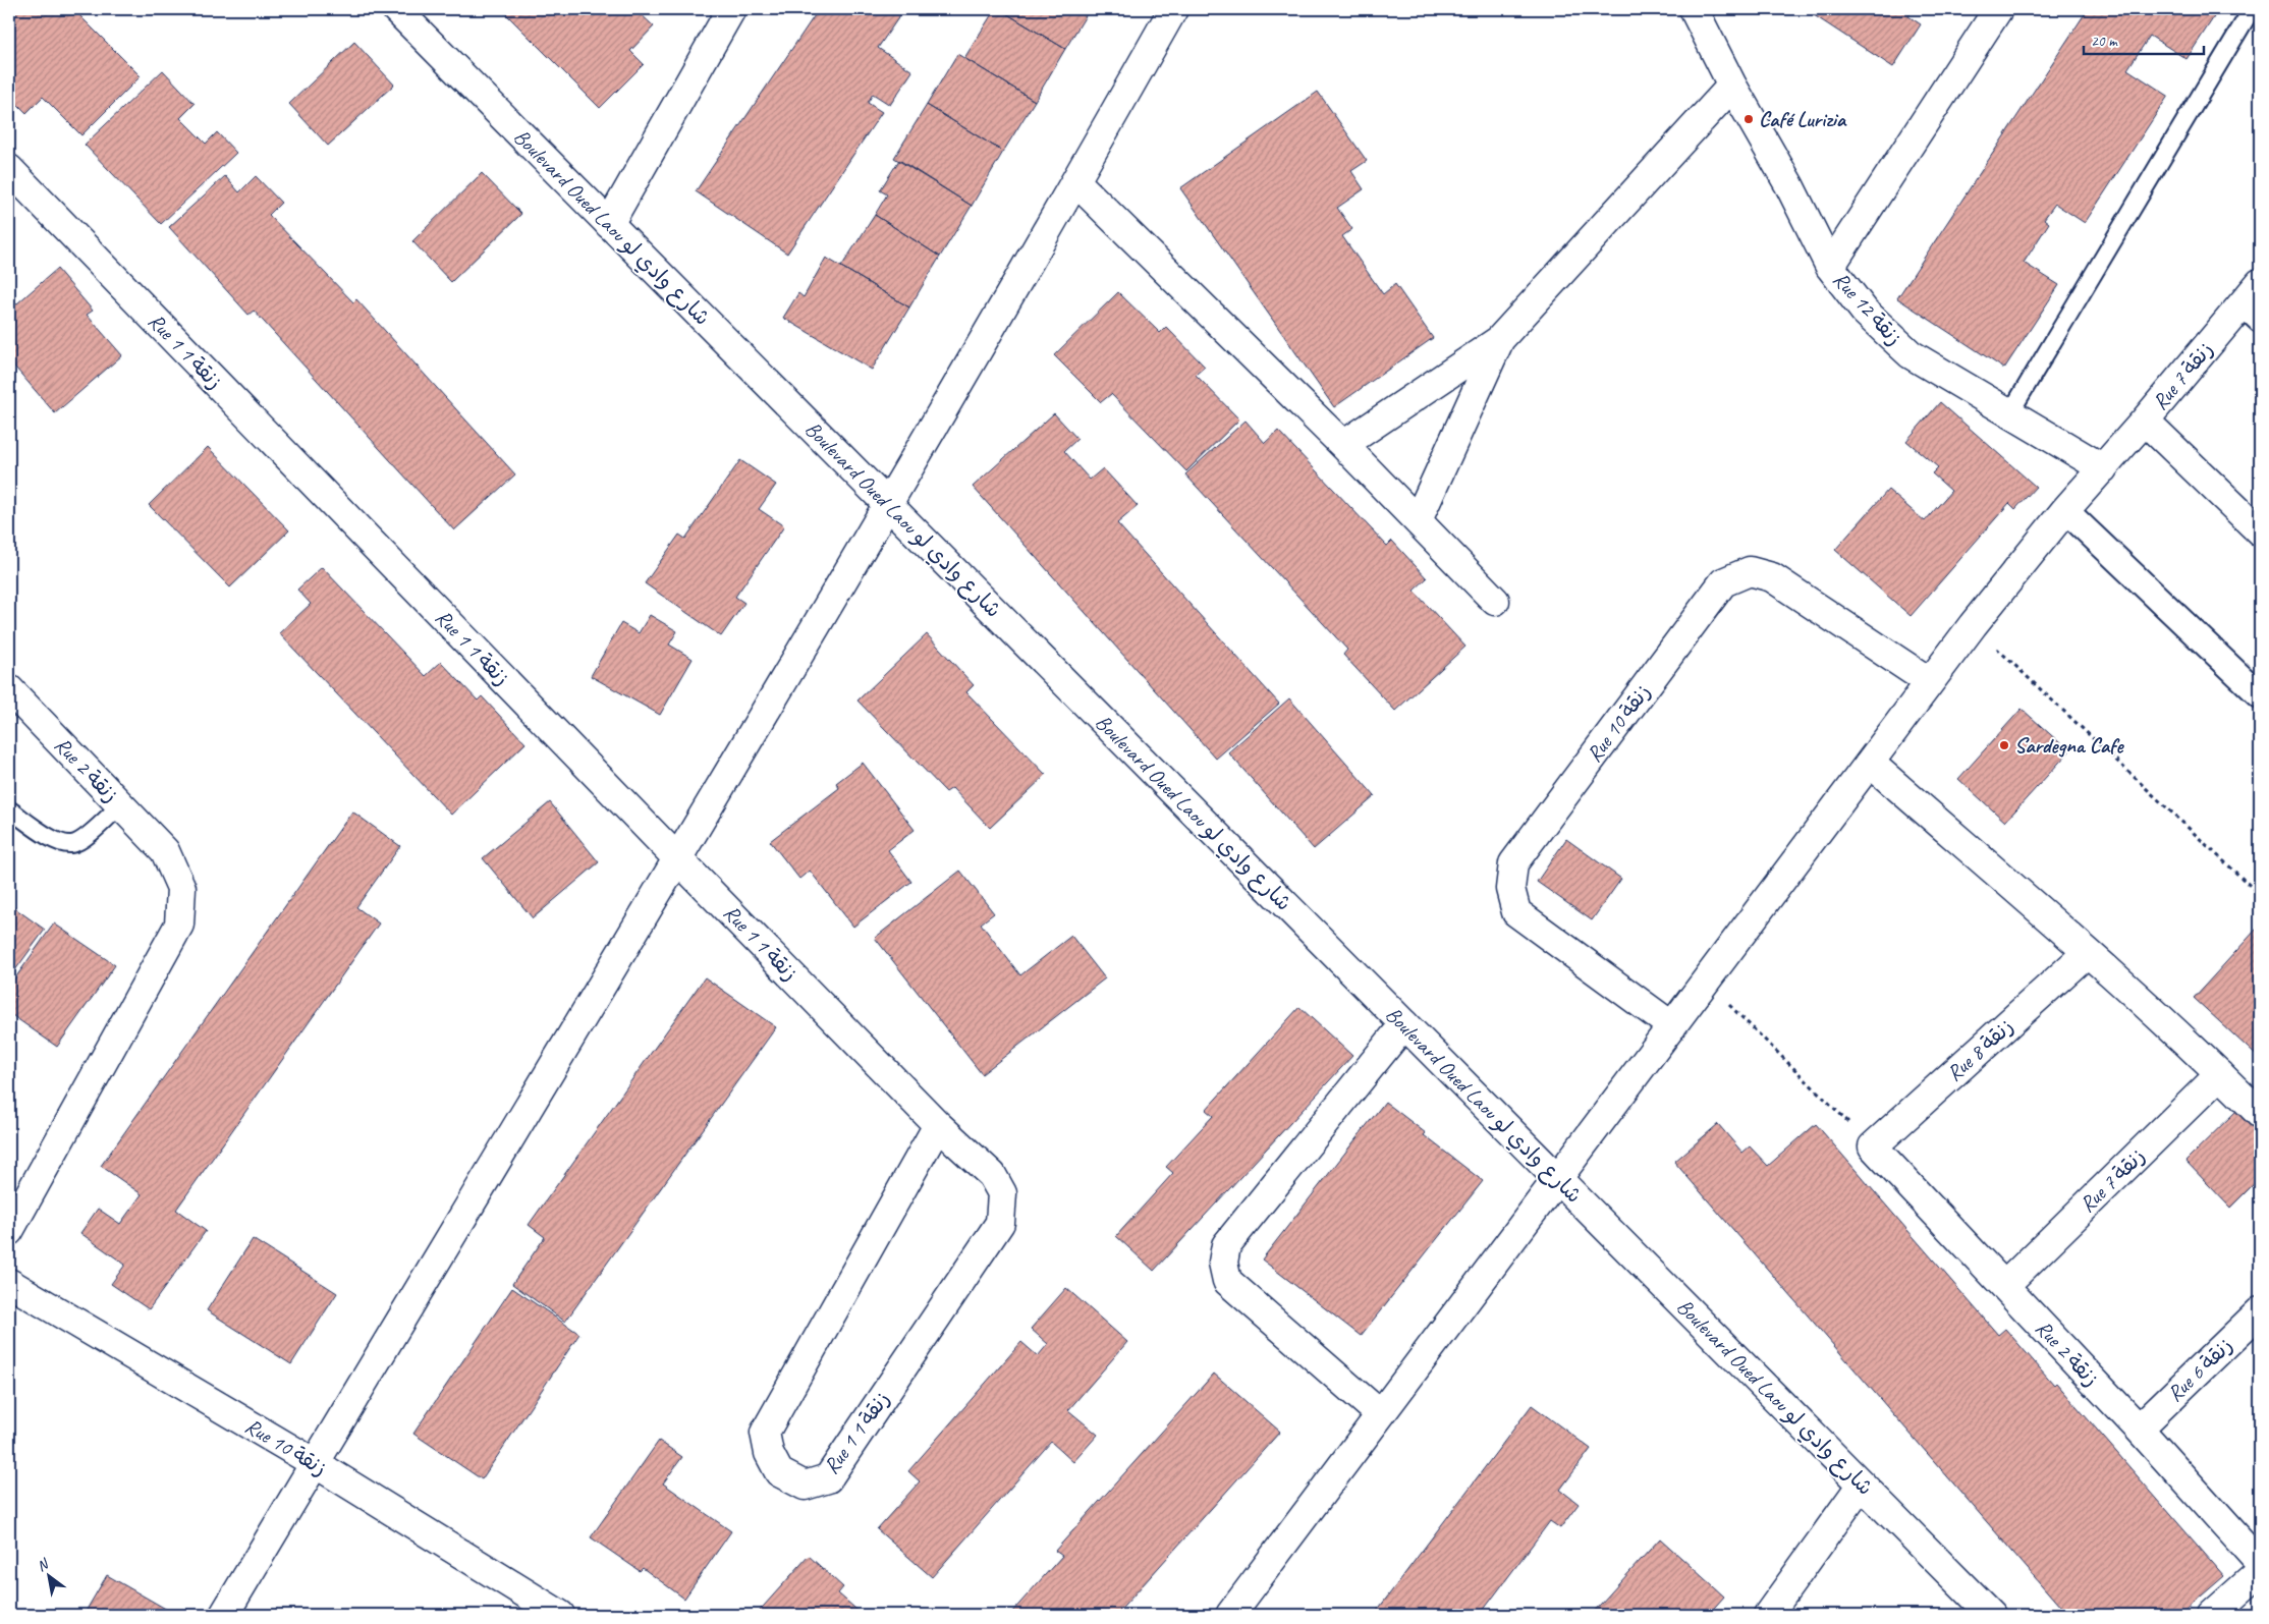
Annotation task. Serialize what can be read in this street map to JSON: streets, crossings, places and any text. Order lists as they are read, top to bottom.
{
  "streets": {
    "street": [
      "Boulevard Oued Laou شارع وادي لو",
      "Rue 12 زنقة",
      "Rue 1 زنقة 1",
      "Rue 7 زنقة",
      "Rue 10 زنقة",
      "Rue 2 زنقة",
      "Rue 8 زنقة",
      "Rue 6 زنقة"
    ]
  },
  "crossings": [
    ["Boulevard Oued Laou شارع وادي لو", "Rue 7 زنقة"],
    ["Rue 12 زنقة", "Rue 7 زنقة"],
    ["Rue 7 زنقة", "Rue 10 زنقة"],
    ["Rue 7 زنقة", "Rue 2 زنقة"],
    ["Rue 2 زنقة", "Rue 8 زنقة"],
    ["Rue 2 زنقة", "Rue 6 زنقة"]
  ],
  "places": ["Café Lurizia", "Sardegna Cafe"],
  "scale_bar": "20 m",
  "north": "top left"
}
